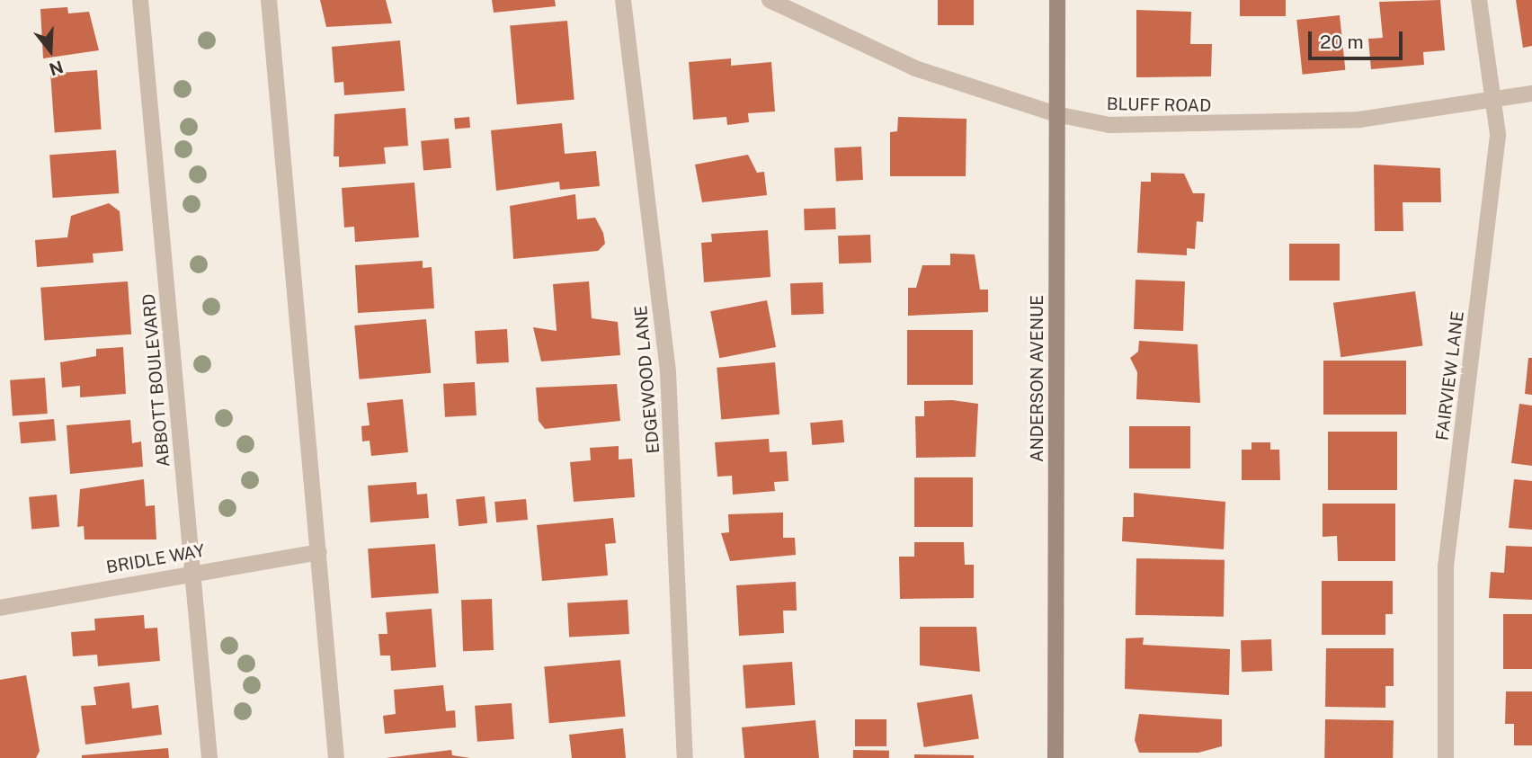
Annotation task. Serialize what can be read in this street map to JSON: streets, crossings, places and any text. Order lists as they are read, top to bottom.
{
  "streets": {
    "main road": ["ANDERSON AVENUE"],
    "street": [
      "BLUFF ROAD",
      "FAIRVIEW LANE",
      "EDGEWOOD LANE",
      "ABBOTT BOULEVARD",
      "BRIDLE WAY"
    ]
  },
  "crossings": [
    ["BLUFF ROAD", "FAIRVIEW LANE"],
    ["BLUFF ROAD", "ANDERSON AVENUE"],
    ["ABBOTT BOULEVARD", "BRIDLE WAY"]
  ],
  "scale_bar": "20 m",
  "north": "bottom"
}
